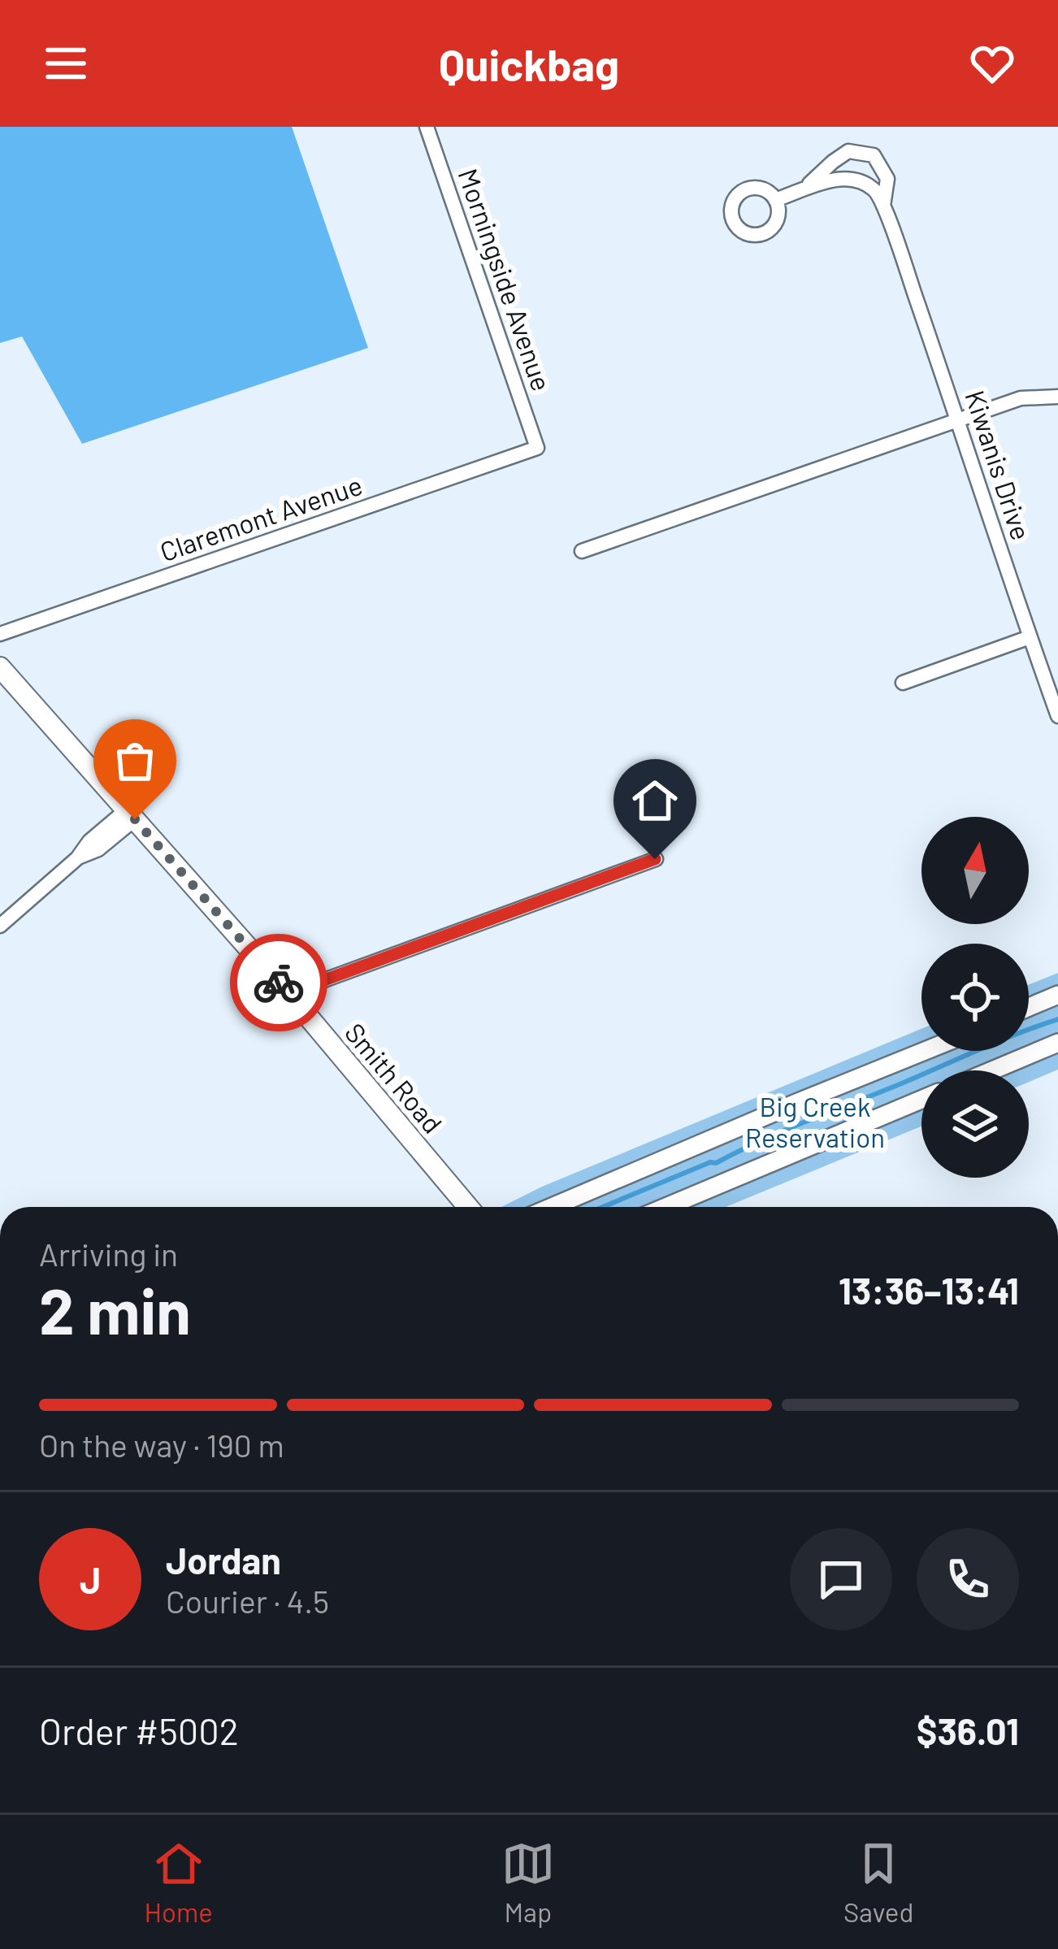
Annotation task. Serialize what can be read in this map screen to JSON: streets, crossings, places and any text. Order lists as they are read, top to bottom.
{
  "streets": {
    "main road": ["Smith Road"],
    "street": ["Morningside Avenue", "Kiwanis Drive", "Claremont Avenue"]
  },
  "crossings": [
    ["Morningside Avenue", "Claremont Avenue"]
  ],
  "parks": ["Big Creek Reservation"],
  "north": "top",
  "page": {
    "header": "Quickbag",
    "heading": ["2 min", "Arriving in", "13:36–13:41"],
    "panel": [
      "Jordan",
      "Courier · 4.5",
      "Order #5002",
      "$36.01"
    ],
    "bar": "On the way · 190 m",
    "round": "J",
    "tabs": ["Home", "Map", "Saved"]
  }
}
